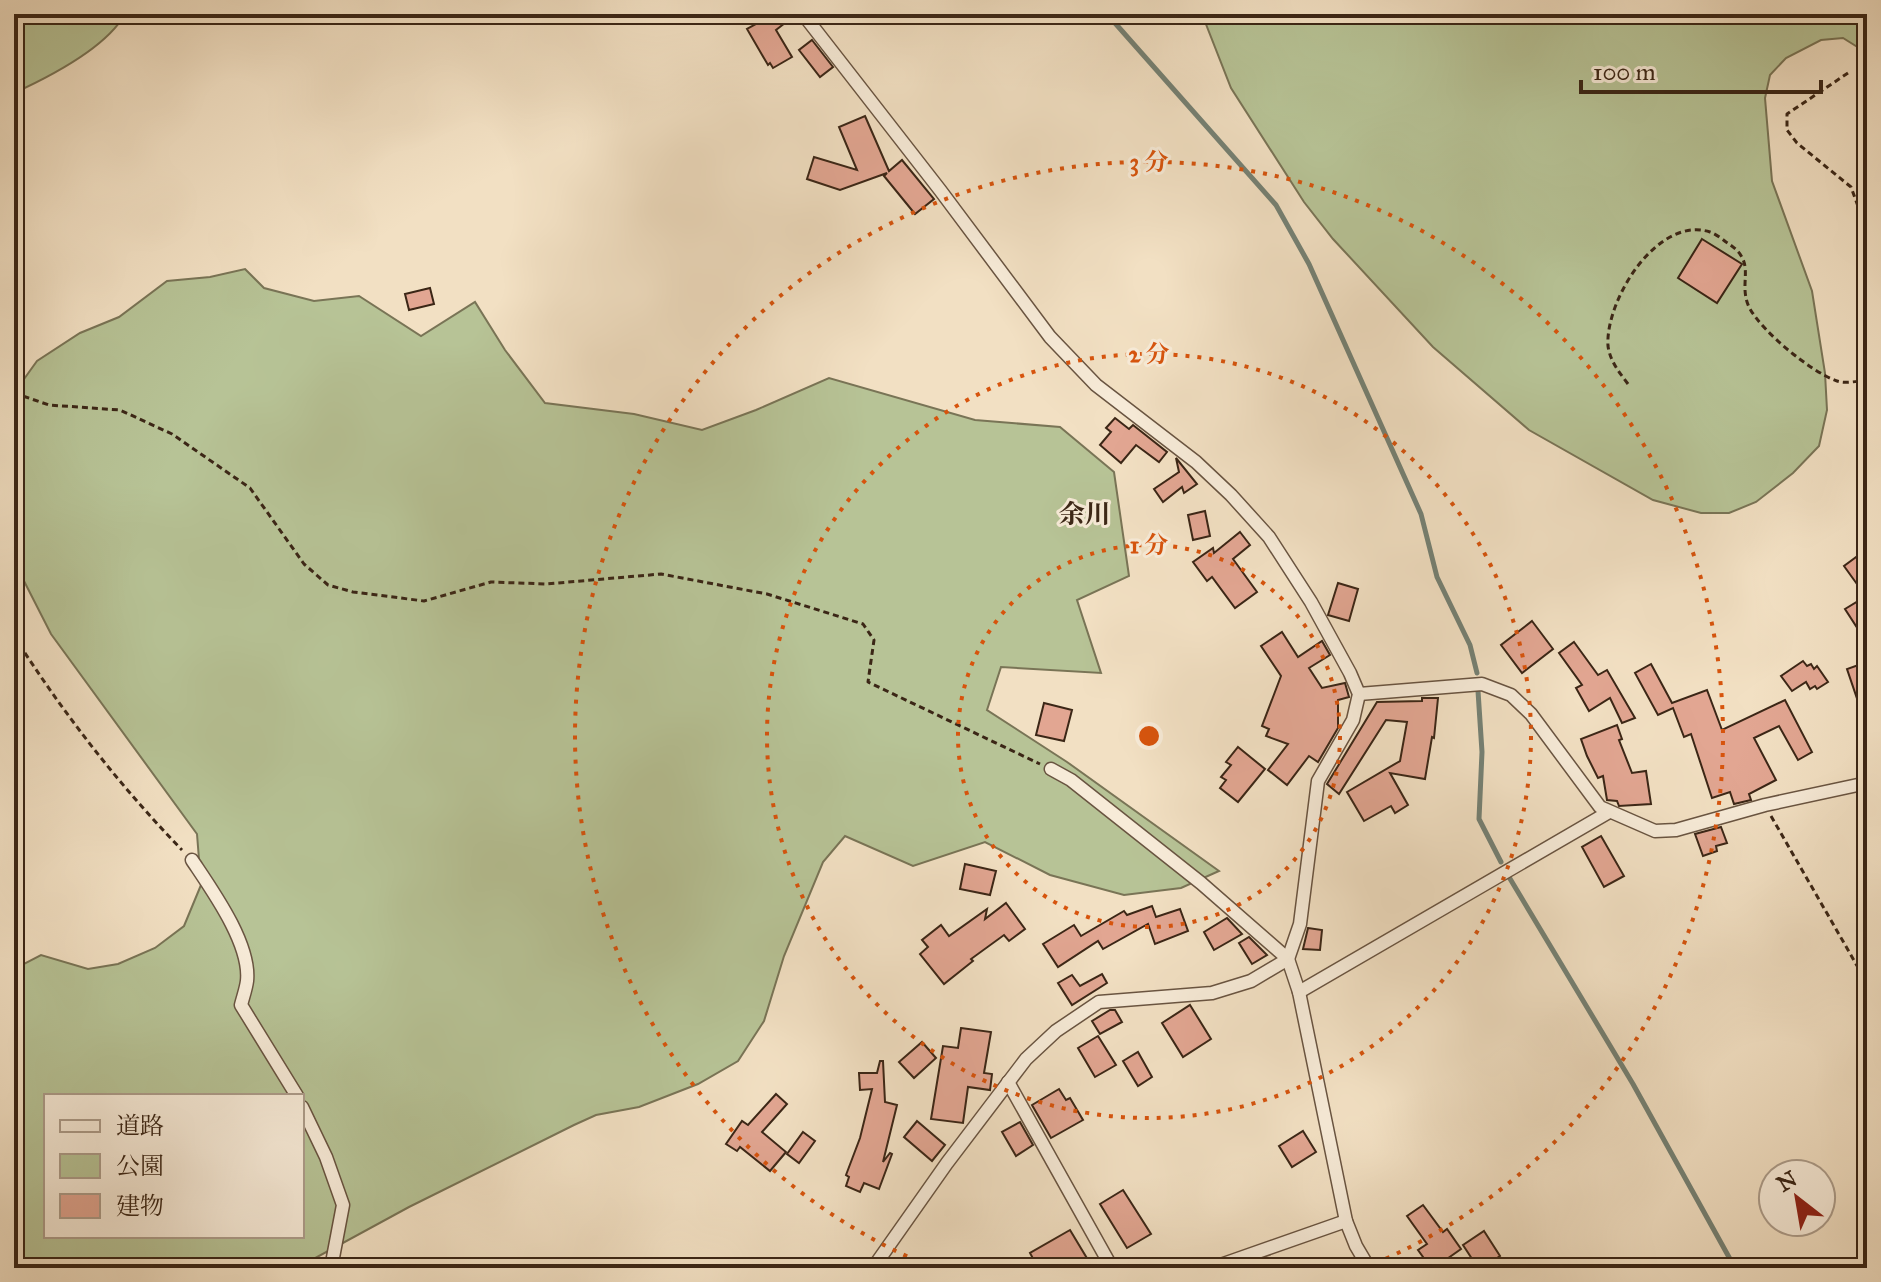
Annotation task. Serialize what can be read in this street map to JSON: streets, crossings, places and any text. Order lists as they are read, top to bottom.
{
  "districts": ["余川"],
  "legend": ["道路", "公園", "建物"],
  "scale_bar": "100 m",
  "north": "top left",
  "rings": ["3 分", "2 分", "1 分"]
}
